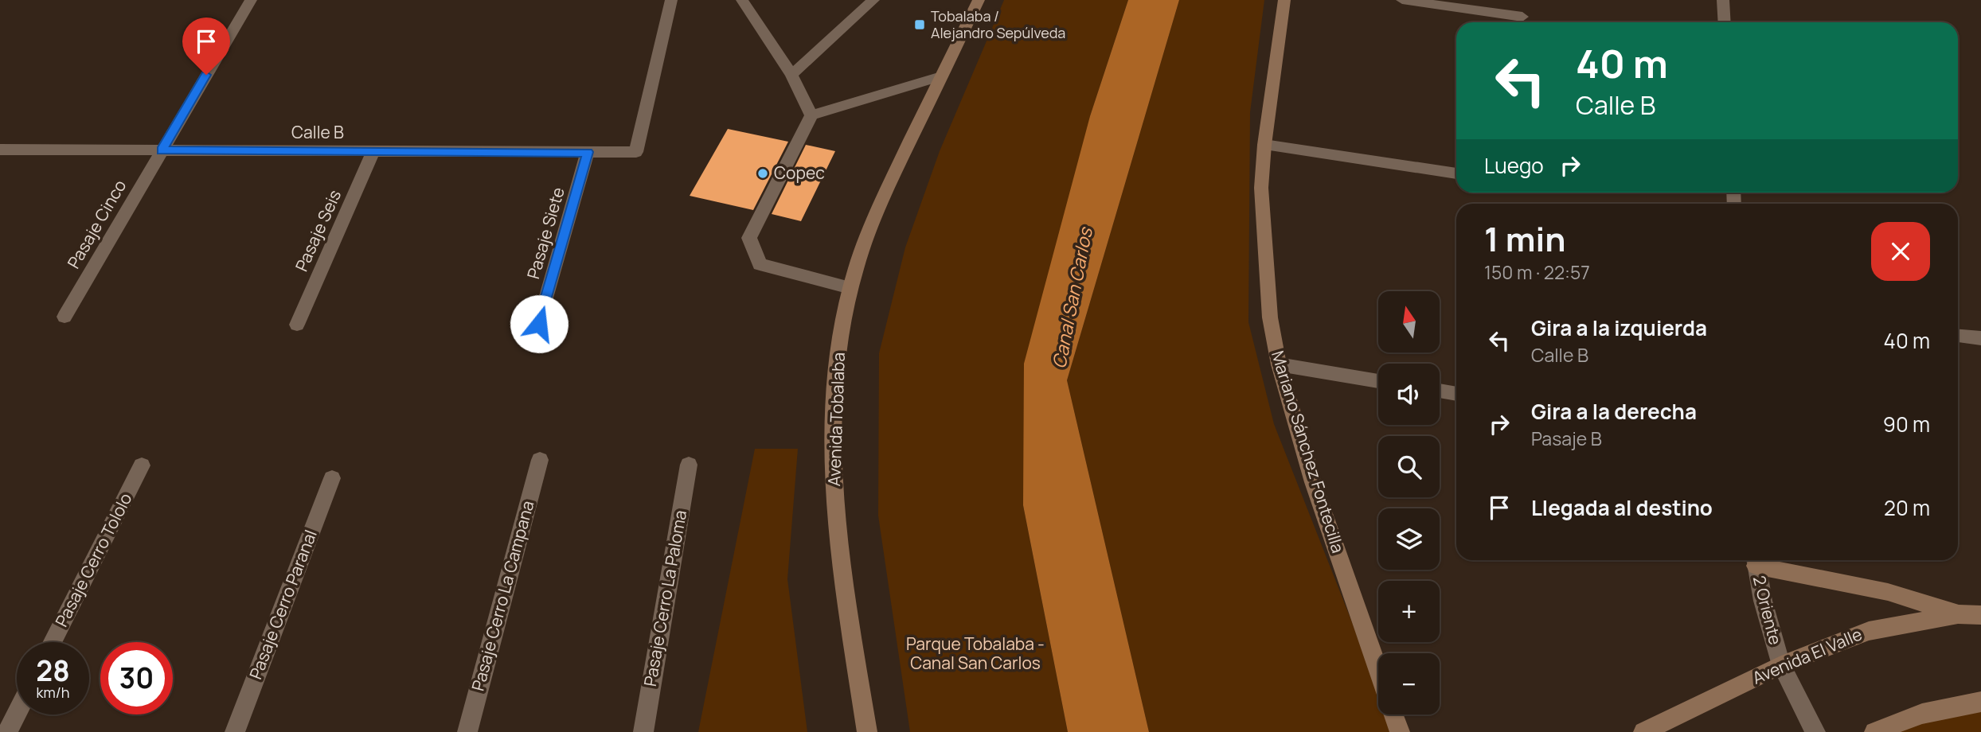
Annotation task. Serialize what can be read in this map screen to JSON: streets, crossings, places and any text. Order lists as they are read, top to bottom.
{
  "streets": {
    "street": [
      "Calle B",
      "Pasaje Cinco",
      "Pasaje Seis",
      "Pasaje Siete",
      "Avenida Tobalaba",
      "Mariano Sánchez Fontecilla",
      "Pasaje Cerro Tololo",
      "Pasaje Cerro La Campana",
      "Pasaje Cerro La Paloma",
      "Pasaje Cerro Paranal",
      "2 Oriente",
      "Avenida El Valle"
    ]
  },
  "crossings": [
    ["Calle B", "Pasaje Cinco"],
    ["Calle B", "Pasaje Seis"],
    ["Calle B", "Pasaje Siete"],
    ["2 Oriente", "Avenida El Valle"]
  ],
  "water": ["Canal San Carlos"],
  "parks": ["Parque Tobalaba - Canal San Carlos"],
  "places": {
    "transit": ["Tobalaba / Alejandro Sepúlveda"],
    "other": ["Copec"]
  },
  "north": "top",
  "page": {
    "turn": ["40 m", "Calle B"],
    "then": "Luego",
    "heading": ["1 min", "150 m · 22:57"],
    "map_buttons": ["+", "−"],
    "list": [
      {
        "name": "Gira a la izquierda",
        "note": "Calle B",
        "value": "40 m"
      },
      {
        "name": "Gira a la derecha",
        "note": "Pasaje B",
        "value": "90 m"
      },
      {
        "name": "Llegada al destino",
        "value": "20 m"
      }
    ],
    "speed": "28 km/h",
    "limit": "30"
  }
}
